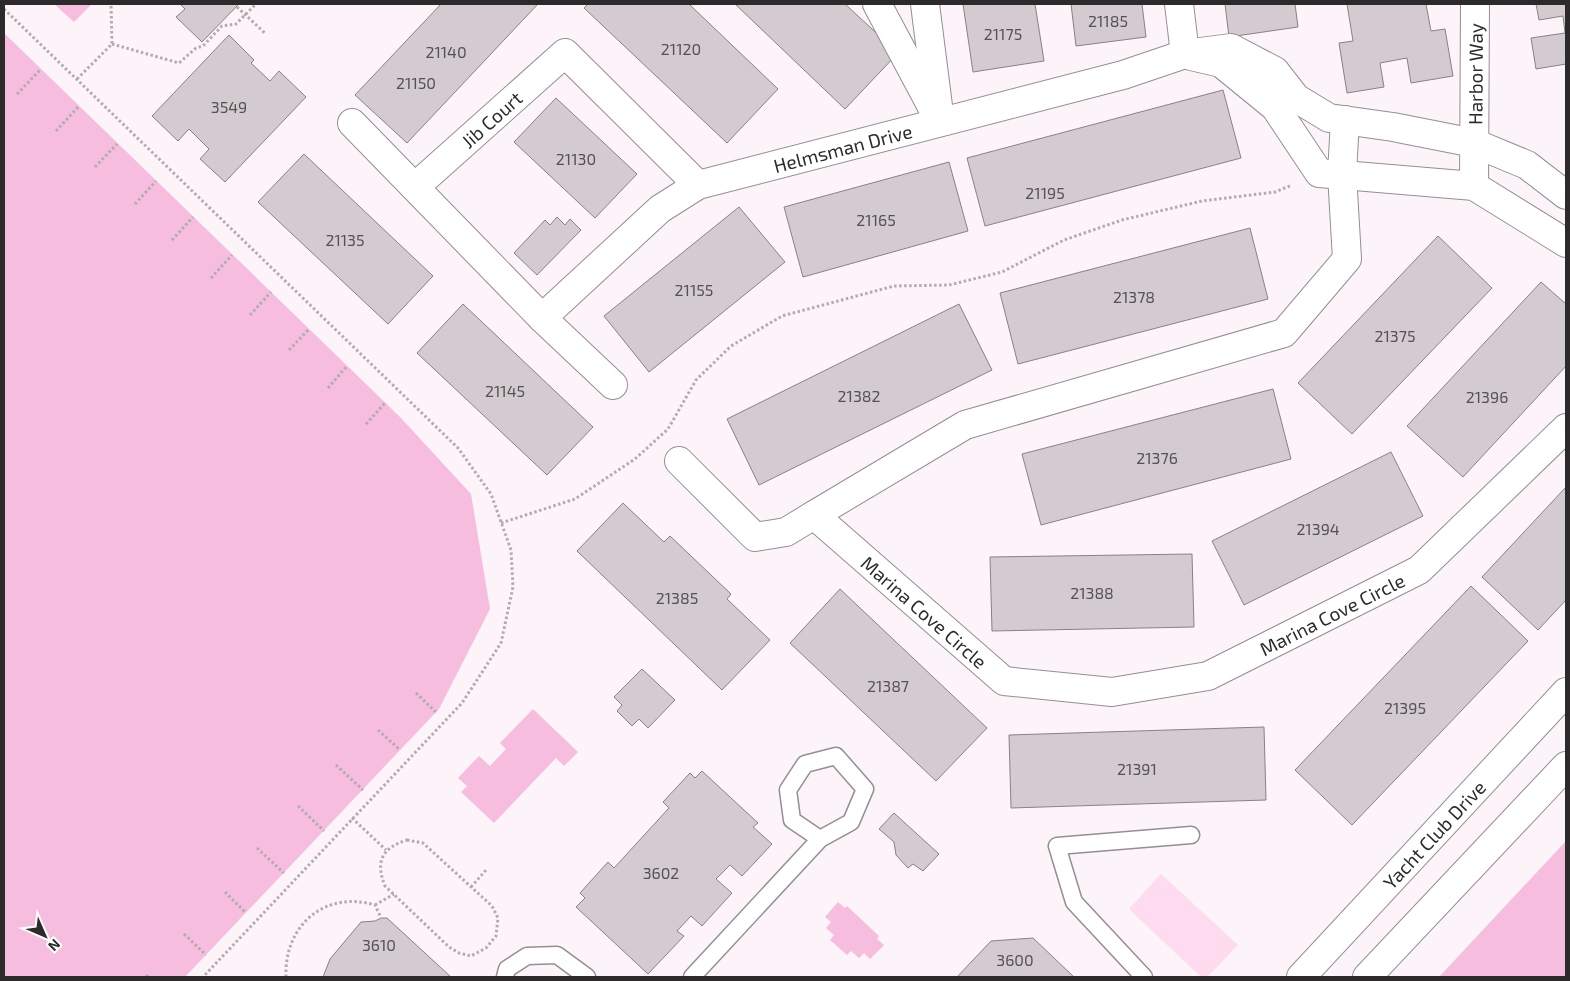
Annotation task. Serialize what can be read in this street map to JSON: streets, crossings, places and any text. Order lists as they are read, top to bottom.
{
  "streets": {
    "street": [
      "Harbor Way",
      "Jib Court",
      "Helmsman Drive",
      "Marina Cove Circle",
      "Yacht Club Drive"
    ]
  },
  "crossings": [
    ["Harbor Way", "Helmsman Drive"],
    ["Jib Court", "Helmsman Drive"]
  ],
  "house_numbers": [
    "21185",
    "21175",
    "21120",
    "21140",
    "21150",
    "3549",
    "21130",
    "21195",
    "21165",
    "21135",
    "21155",
    "21378",
    "21375",
    "21145",
    "21382",
    "21396",
    "21376",
    "21394",
    "21388",
    "21385",
    "21387",
    "21395",
    "21391",
    "3602",
    "3610",
    "3600"
  ],
  "north": "bottom right"
}
